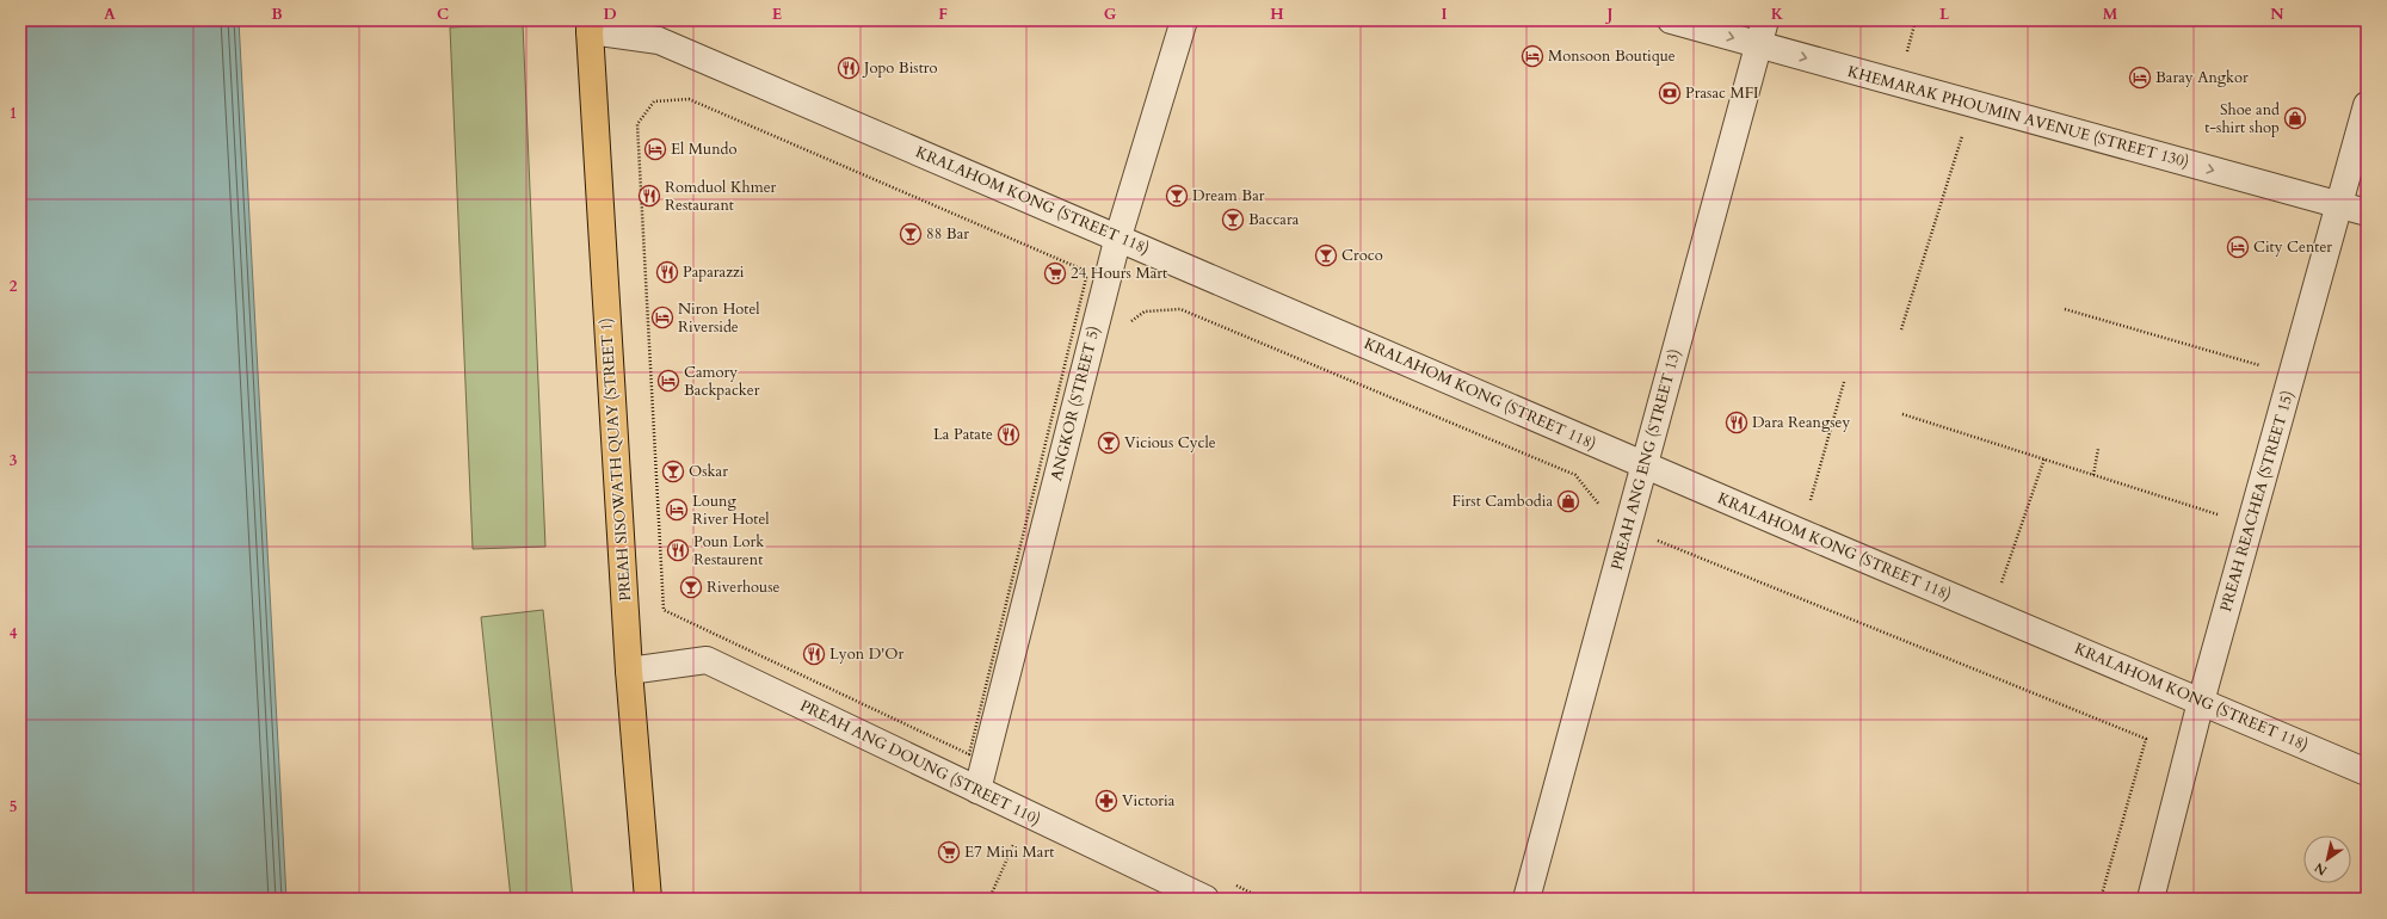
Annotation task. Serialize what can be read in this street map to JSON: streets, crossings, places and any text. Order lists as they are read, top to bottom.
{
  "streets": {
    "main road": ["PREAH SISOWATH QUAY (STREET 1)"],
    "street": [
      "KHEMARAK PHOUMIN AVENUE (STREET 130)",
      "KRALAHOM KONG (STREET 118)",
      "ANGKOR (STREET 5)",
      "PREAH ANG ENG (STREET 13)",
      "PREAH REACHEA (STREET 15)",
      "PREAH ANG DOUNG (STREET 110)"
    ]
  },
  "crossings": [
    ["KHEMARAK PHOUMIN AVENUE (STREET 130)", "PREAH ANG ENG (STREET 13)"],
    ["KHEMARAK PHOUMIN AVENUE (STREET 130)", "PREAH REACHEA (STREET 15)"],
    ["KRALAHOM KONG (STREET 118)", "ANGKOR (STREET 5)"],
    ["KRALAHOM KONG (STREET 118)", "PREAH SISOWATH QUAY (STREET 1)"],
    ["KRALAHOM KONG (STREET 118)", "PREAH ANG ENG (STREET 13)"],
    ["KRALAHOM KONG (STREET 118)", "PREAH REACHEA (STREET 15)"],
    ["ANGKOR (STREET 5)", "PREAH ANG DOUNG (STREET 110)"],
    ["PREAH SISOWATH QUAY (STREET 1)", "PREAH ANG DOUNG (STREET 110)"]
  ],
  "one_way": ["KHEMARAK PHOUMIN AVENUE (STREET 130)"],
  "places": {
    "hotel": [
      "Monsoon Boutique",
      "Baray Angkor",
      "El Mundo",
      "City Center",
      "Niron Hotel Riverside",
      "Camory Backpacker",
      "Loung River Hotel"
    ],
    "restaurant": [
      "Jopo Bistro",
      "Romduol Khmer Restaurant",
      "Paparazzi",
      "Dara Reangsey",
      "La Patate",
      "Poun Lork Restaurent",
      "Lyon D'Or"
    ],
    "bank": ["Prasac MFI"],
    "shop": ["Shoe and t-shirt shop", "First Cambodia"],
    "bar": [
      "Dream Bar",
      "Baccara",
      "88 Bar",
      "Croco",
      "Vicious Cycle",
      "Oskar",
      "Riverhouse"
    ],
    "supermarket": ["24 Hours Mart", "E7 Mini Mart"],
    "pharmacy": ["Victoria"]
  },
  "north": "bottom left",
  "grid": {
    "columns": [
      "A",
      "B",
      "C",
      "D",
      "E",
      "F",
      "G",
      "H",
      "I",
      "J",
      "K",
      "L",
      "M",
      "N"
    ],
    "rows": [
      "1",
      "2",
      "3",
      "4",
      "5"
    ]
  }
}
